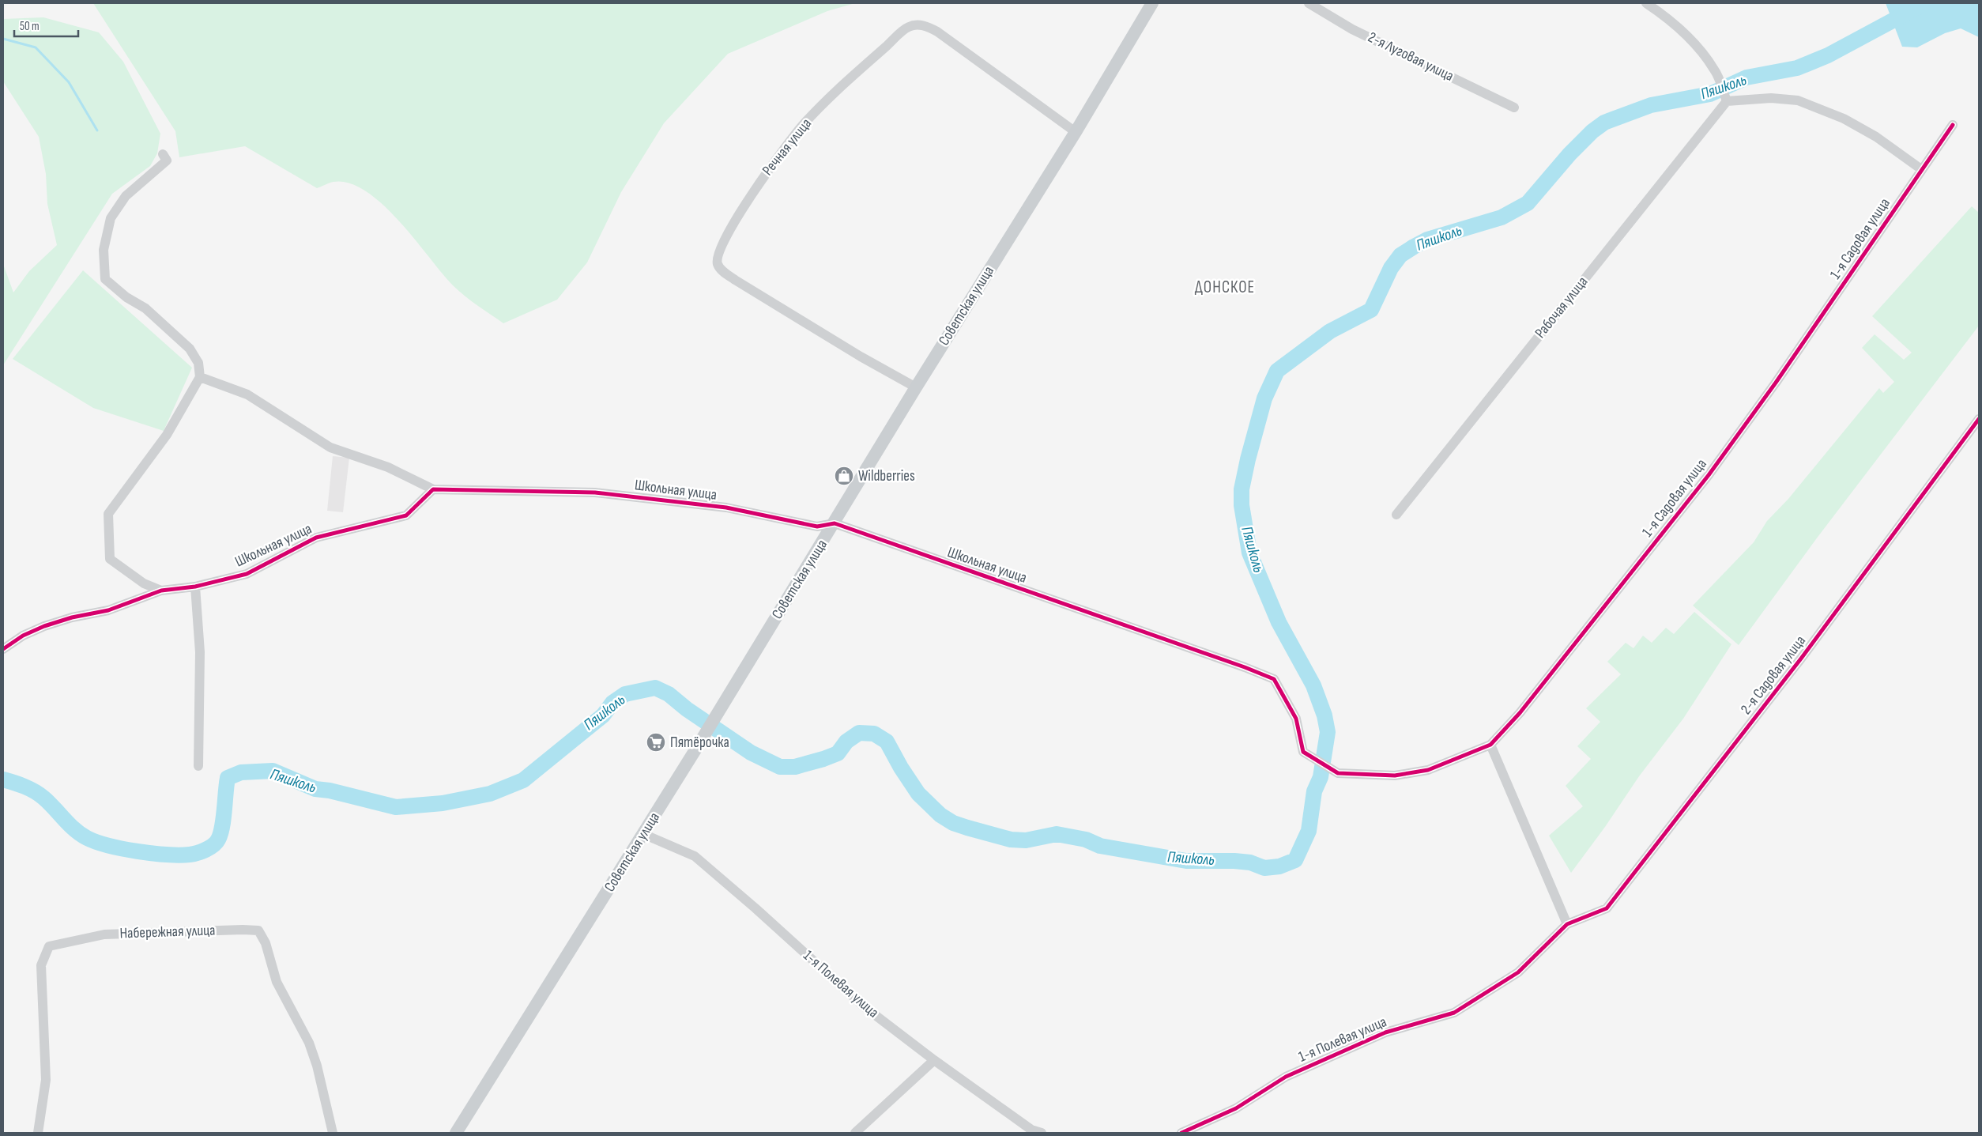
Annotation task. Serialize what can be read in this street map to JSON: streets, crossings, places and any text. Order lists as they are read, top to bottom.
{
  "streets": {
    "main road": ["Советская улица"],
    "street": [
      "2-я Луговая улица",
      "Речная улица",
      "1-я Садовая улица",
      "Рабочая улица",
      "Школьная улица",
      "2-я Садовая улица",
      "Набережная улица",
      "1-я Полевая улица"
    ]
  },
  "crossings": [
    ["Речная улица", "Советская улица"],
    ["1-я Садовая улица", "Школьная улица"],
    ["Советская улица", "Школьная улица"],
    ["Советская улица", "1-я Полевая улица"],
    ["2-я Садовая улица", "1-я Полевая улица"]
  ],
  "districts": ["ДОНСКОЕ"],
  "water": ["Пяшколь"],
  "places": {
    "shop": ["Wildberries"],
    "supermarket": ["Пятёрочка"]
  },
  "scale_bar": "50 m"
}
